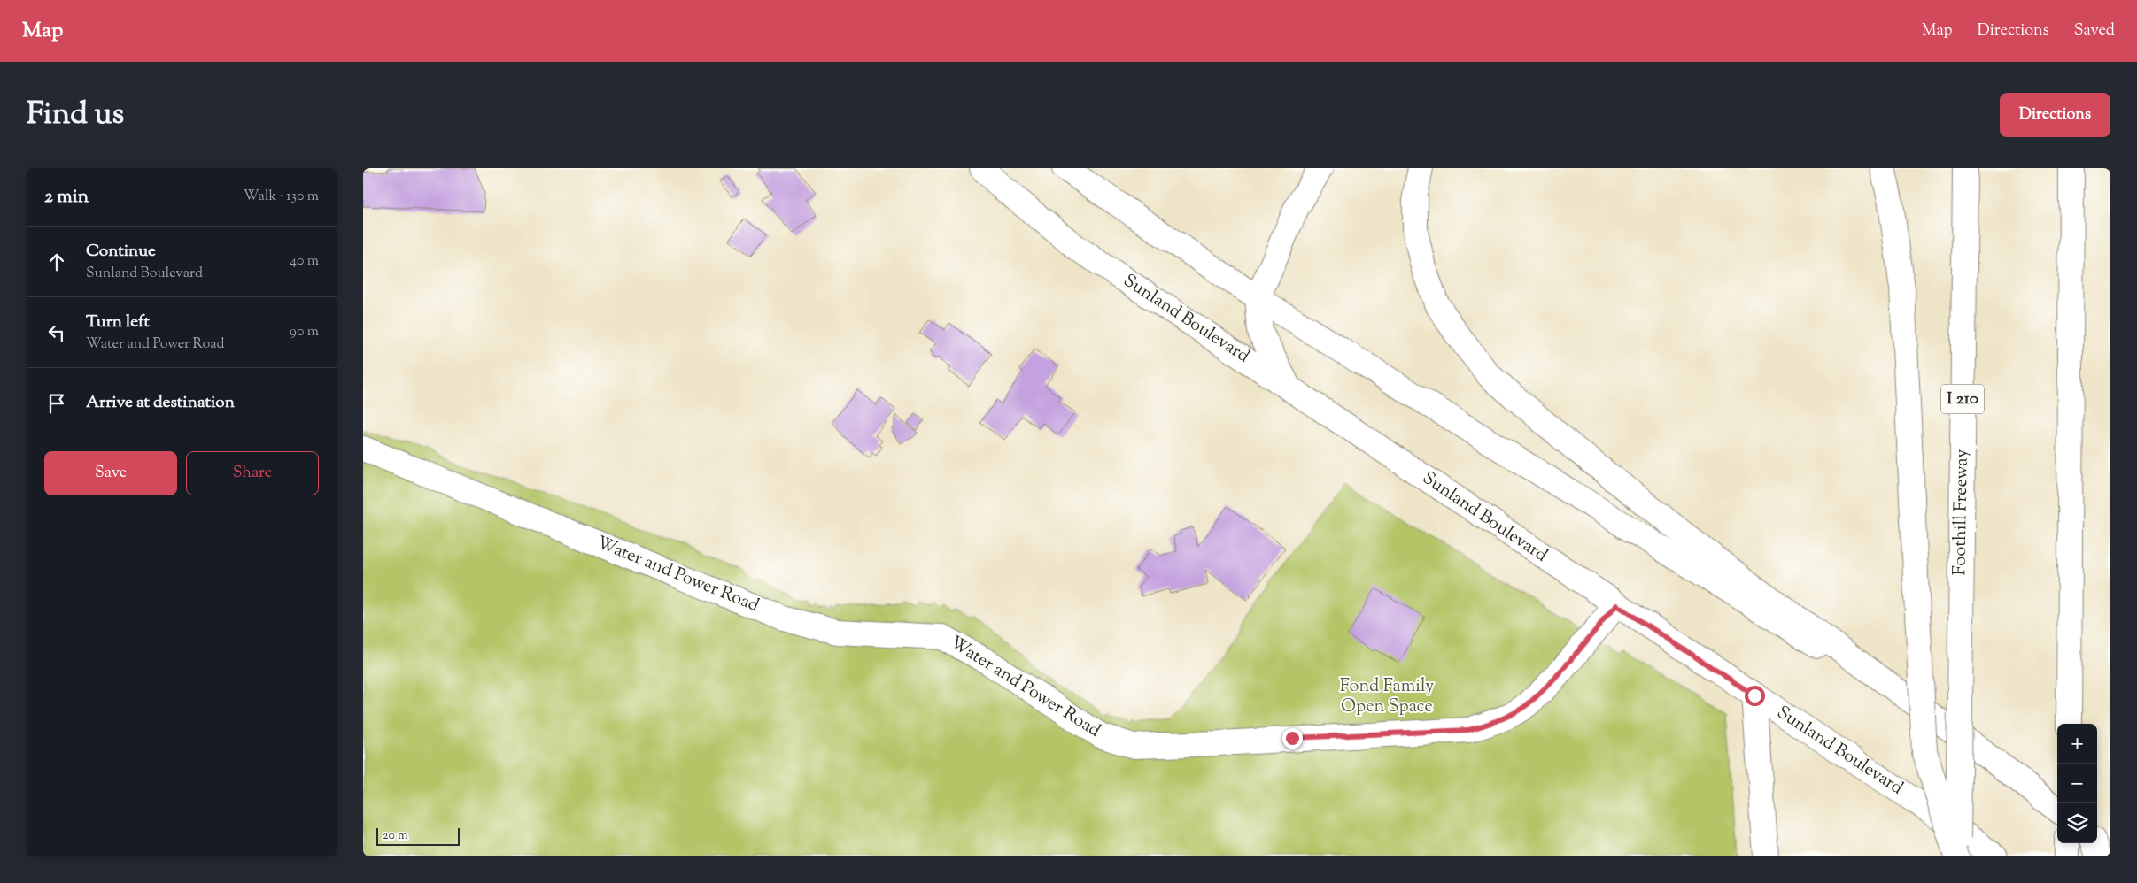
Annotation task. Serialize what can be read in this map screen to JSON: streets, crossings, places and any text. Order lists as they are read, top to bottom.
{
  "streets": {
    "main road": [
      "Sunland Boulevard",
      "I 210",
      "Foothill Freeway",
      "Water and Power Road"
    ]
  },
  "crossings": [
    ["Sunland Boulevard", "Water and Power Road"]
  ],
  "parks": ["Fond Family Open Space"],
  "scale_bar": "20 m",
  "page": {
    "header": "Map",
    "nav": ["Map", "Directions", "Saved"],
    "title": "Find us",
    "buttons": [
      "Directions",
      ["Save", "Share"]
    ],
    "heading": ["2 min", "Walk · 130 m"],
    "list": [
      ["Continue", "Sunland Boulevard", "40 m"],
      ["Turn left", "Water and Power Road", "90 m"],
      "Arrive at destination"
    ],
    "map_buttons": ["+", "−"],
    "scale": "20 m"
  }
}
